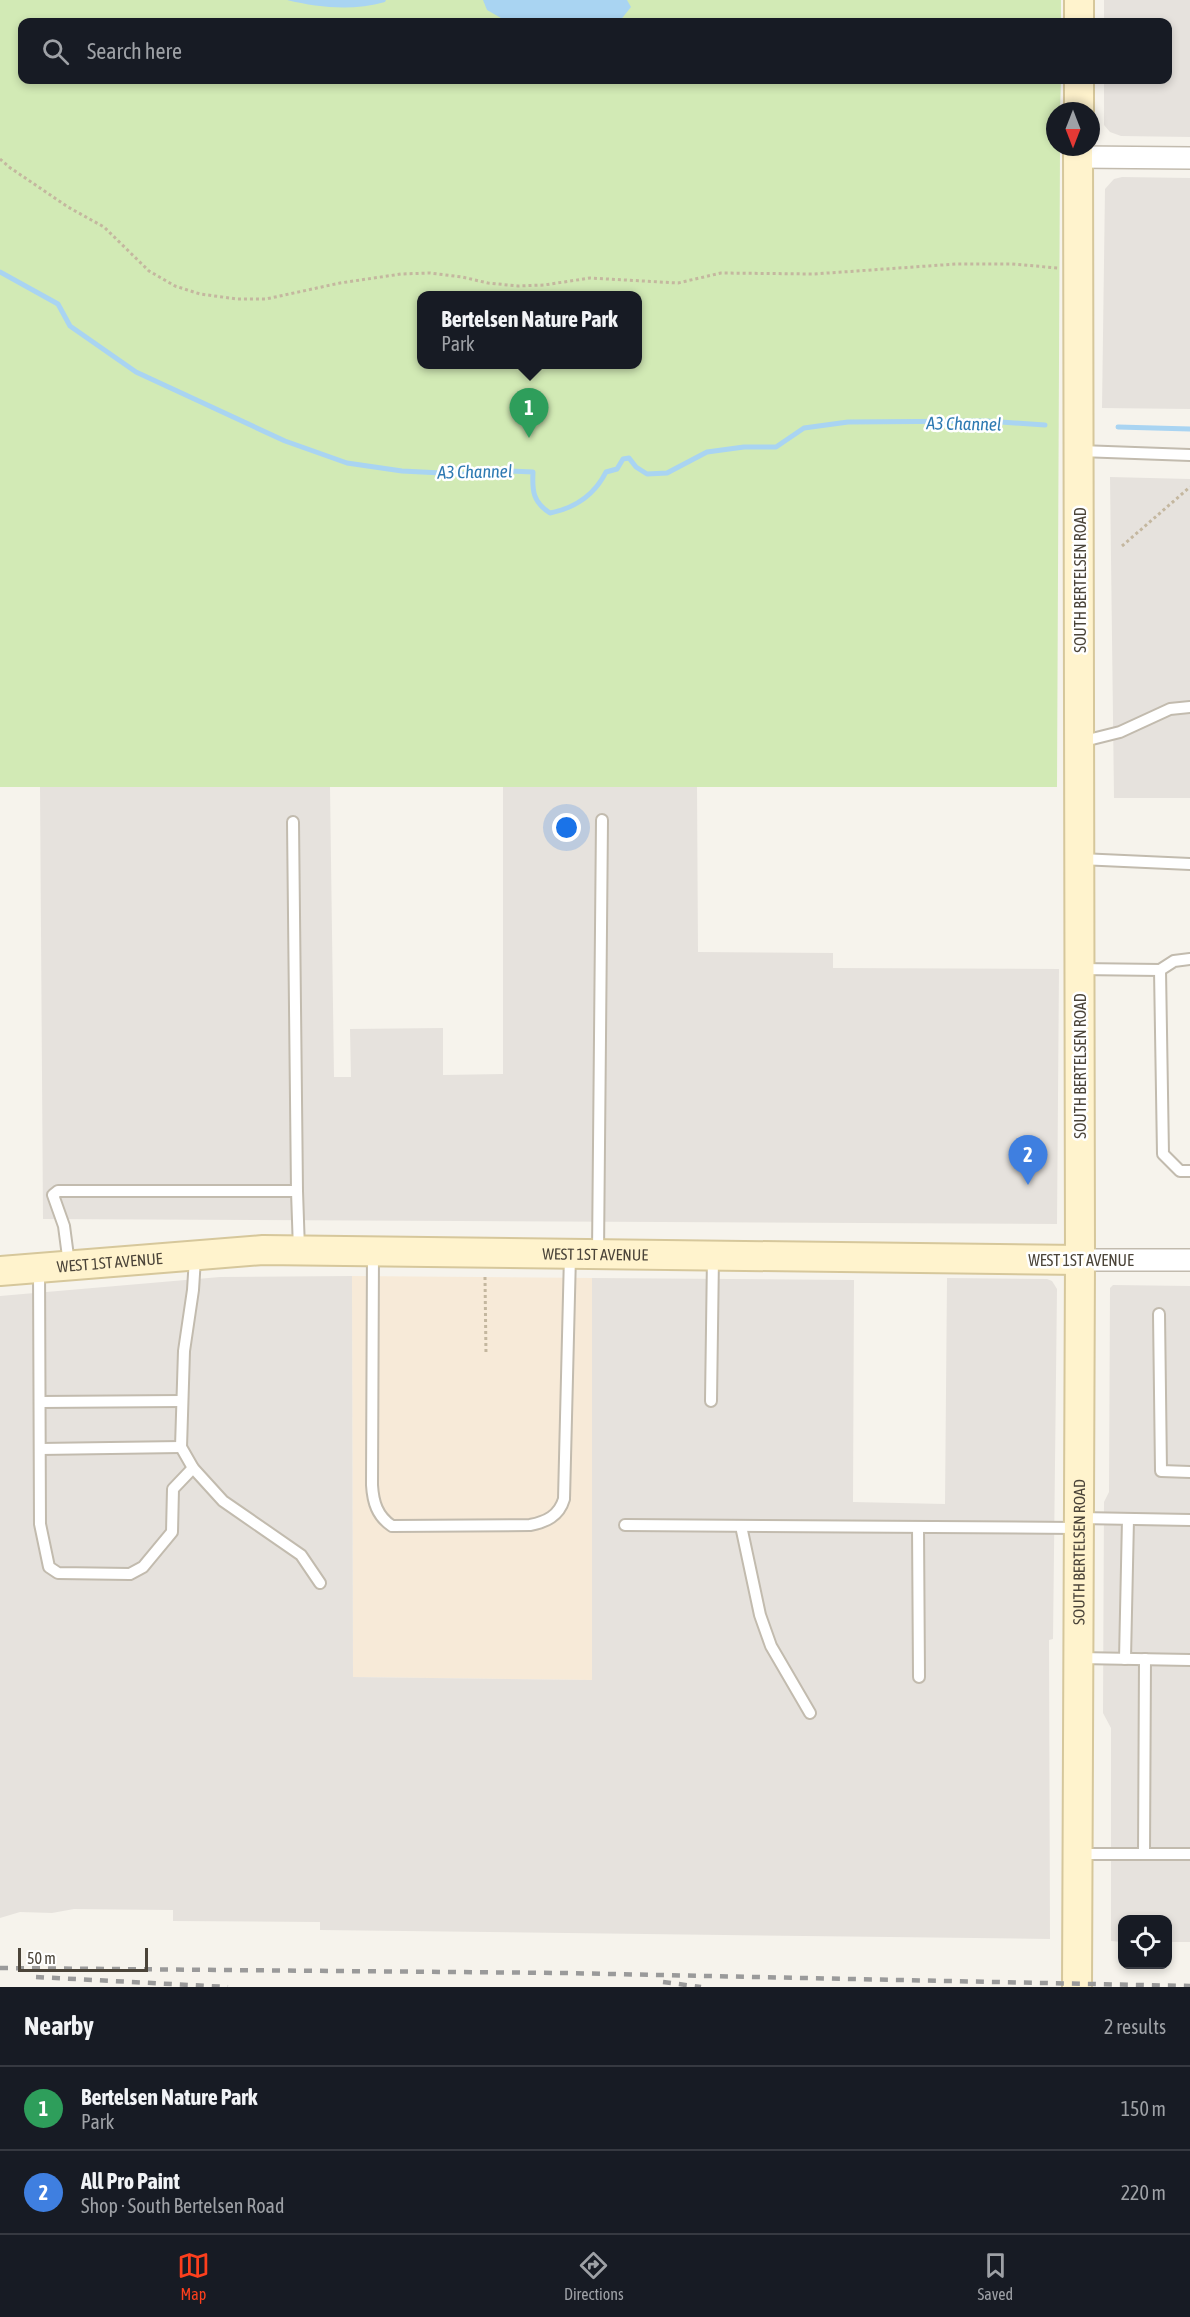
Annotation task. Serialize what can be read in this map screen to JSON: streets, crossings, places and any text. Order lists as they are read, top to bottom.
{
  "streets": {
    "street": ["SOUTH BERTELSEN ROAD", "WEST 1ST AVENUE"]
  },
  "crossings": [
    ["SOUTH BERTELSEN ROAD", "WEST 1ST AVENUE"]
  ],
  "water": ["A3 Channel"],
  "scale_bar": "50 m",
  "north": "bottom",
  "page": {
    "search": "Search here",
    "popup": ["Bertelsen Nature Park", "Park"],
    "pins": ["1", "2"],
    "scale": "50 m",
    "heading": ["Nearby", "2 results"],
    "list": [
      {
        "mark": "1",
        "name": "Bertelsen Nature Park",
        "note": "Park",
        "value": "150 m"
      },
      {
        "mark": "2",
        "name": "All Pro Paint",
        "note": "Shop · South Bertelsen Road",
        "value": "220 m"
      }
    ],
    "nav": ["Map", "Directions", "Saved"]
  }
}
